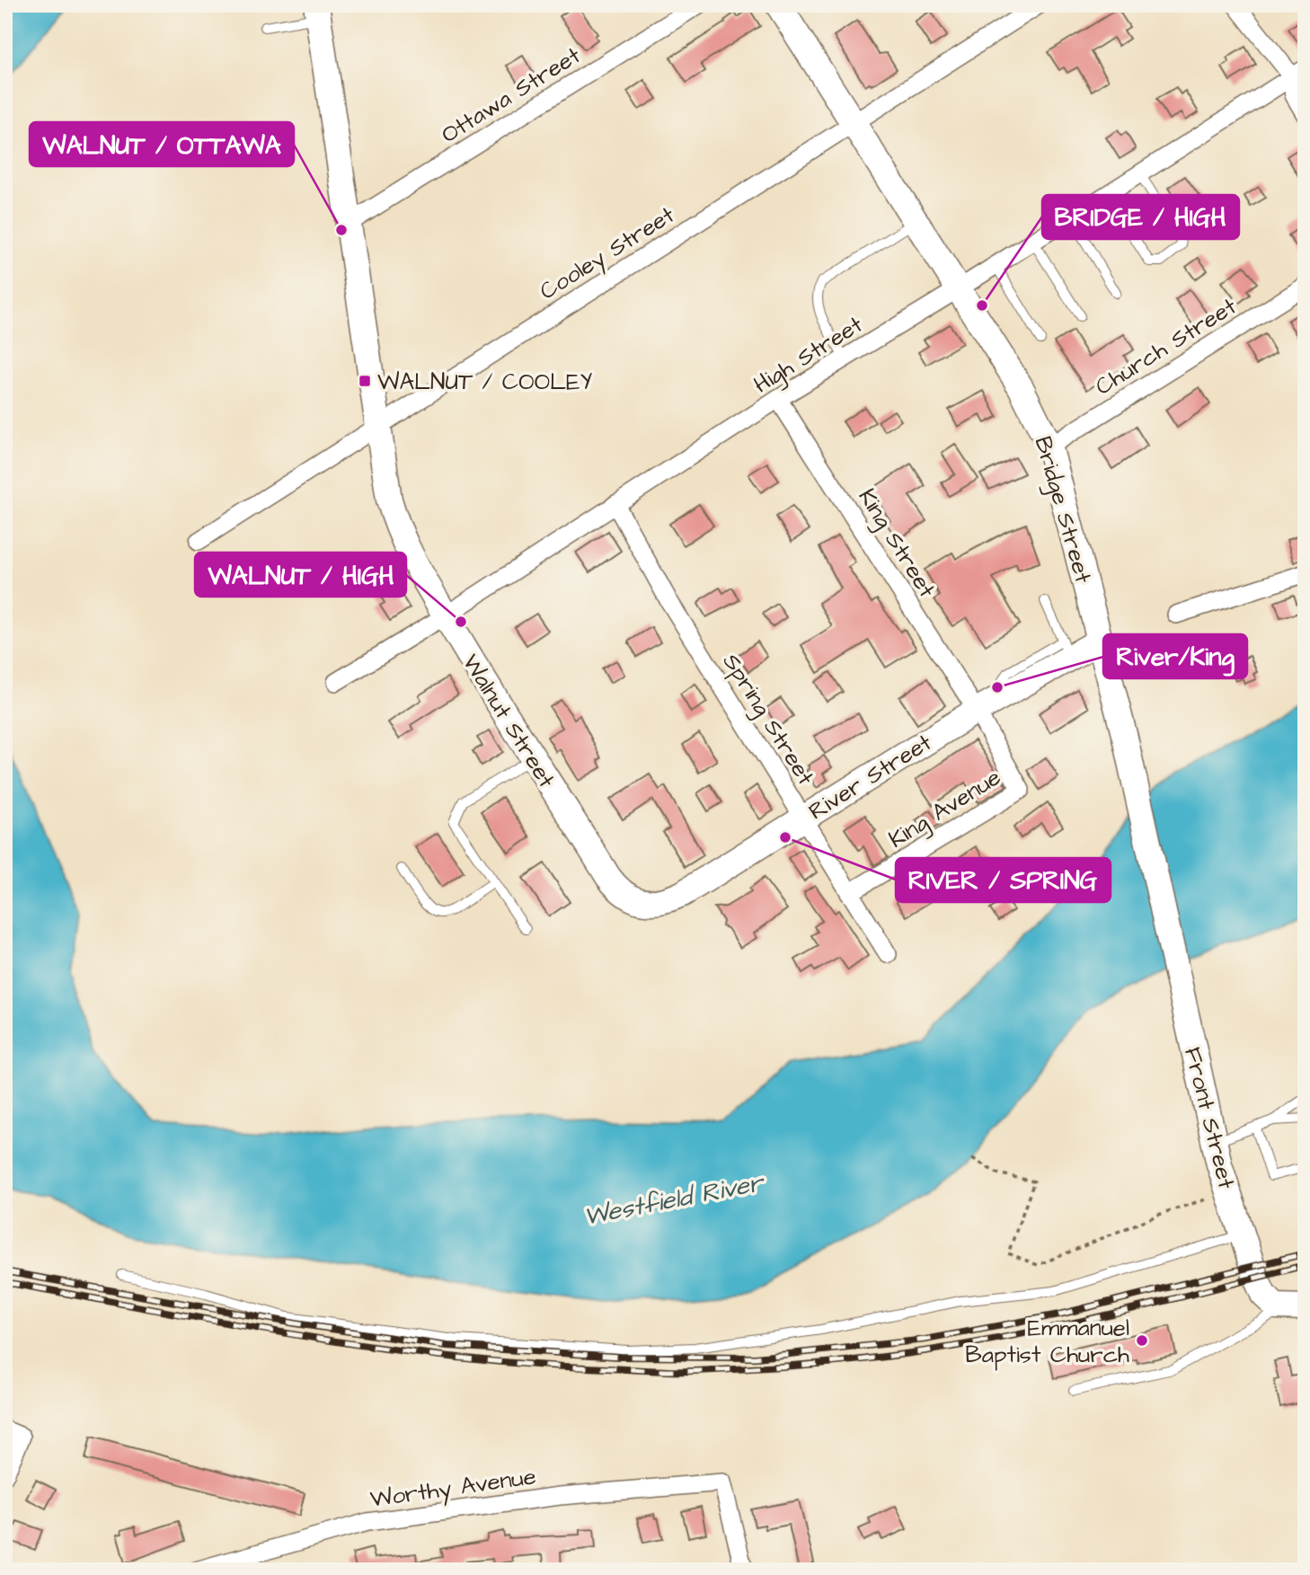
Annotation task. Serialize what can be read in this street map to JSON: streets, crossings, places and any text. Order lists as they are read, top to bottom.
{
  "streets": {
    "street": [
      "Ottawa Street",
      "Cooley Street",
      "Church Street",
      "High Street",
      "Bridge Street",
      "King Street",
      "Spring Street",
      "Walnut Street",
      "River Street",
      "King Avenue",
      "Front Street",
      "Worthy Avenue"
    ]
  },
  "crossings": [
    ["Ottawa Street", "Walnut Street"],
    ["Cooley Street", "Bridge Street"],
    ["Cooley Street", "Walnut Street"],
    ["Church Street", "Bridge Street"],
    ["High Street", "Bridge Street"],
    ["High Street", "King Street"],
    ["High Street", "Spring Street"],
    ["High Street", "Walnut Street"],
    ["Bridge Street", "River Street"],
    ["Bridge Street", "Front Street"],
    ["King Street", "River Street"],
    ["King Street", "King Avenue"],
    ["Spring Street", "River Street"],
    ["Spring Street", "King Avenue"],
    ["Walnut Street", "River Street"],
    ["River Street", "King Avenue"]
  ],
  "water": ["Westfield River"],
  "places": {
    "other": [
      "WALNUT / OTTAWA",
      "BRIDGE / HIGH",
      "WALNUT / HIGH",
      "River/King",
      "RIVER / SPRING",
      "Emmanuel Baptist Church"
    ],
    "transit": ["WALNUT / COOLEY"]
  }
}
